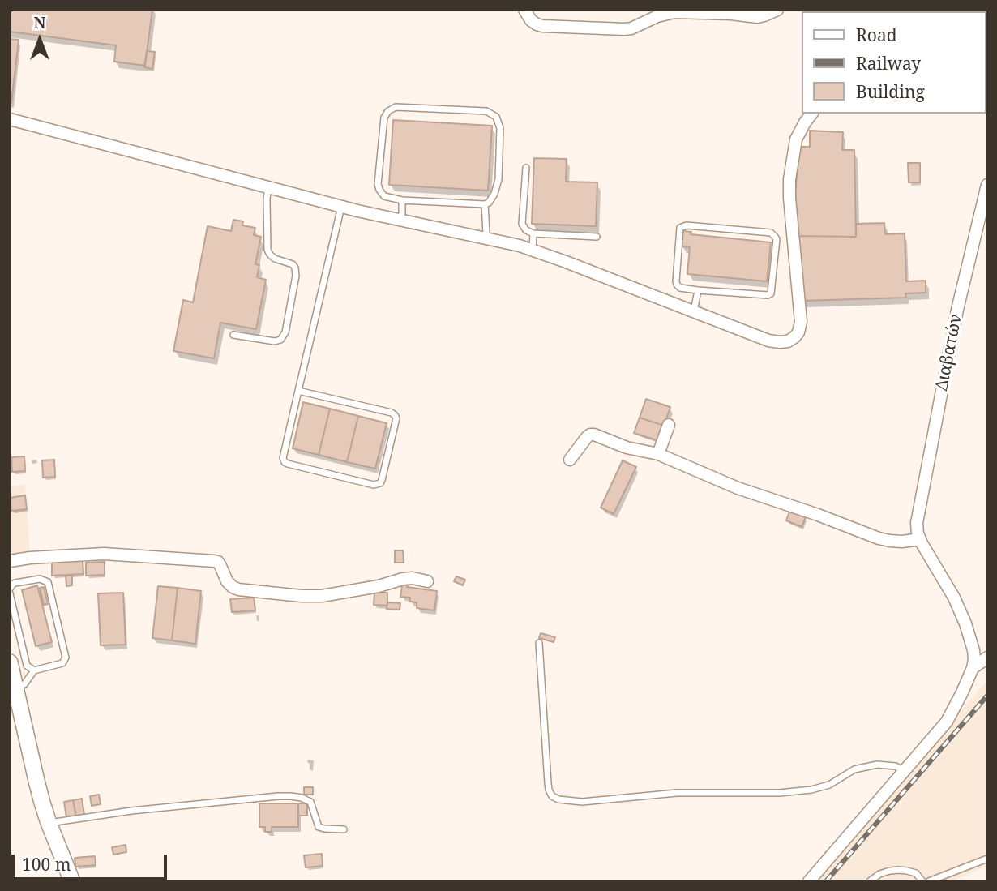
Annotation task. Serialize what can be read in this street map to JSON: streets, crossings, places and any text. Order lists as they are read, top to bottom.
{
  "streets": {
    "street": ["Διαβατών"]
  },
  "legend": ["Road", "Railway", "Building"],
  "scale_bar": "100 m",
  "north": "top"
}
